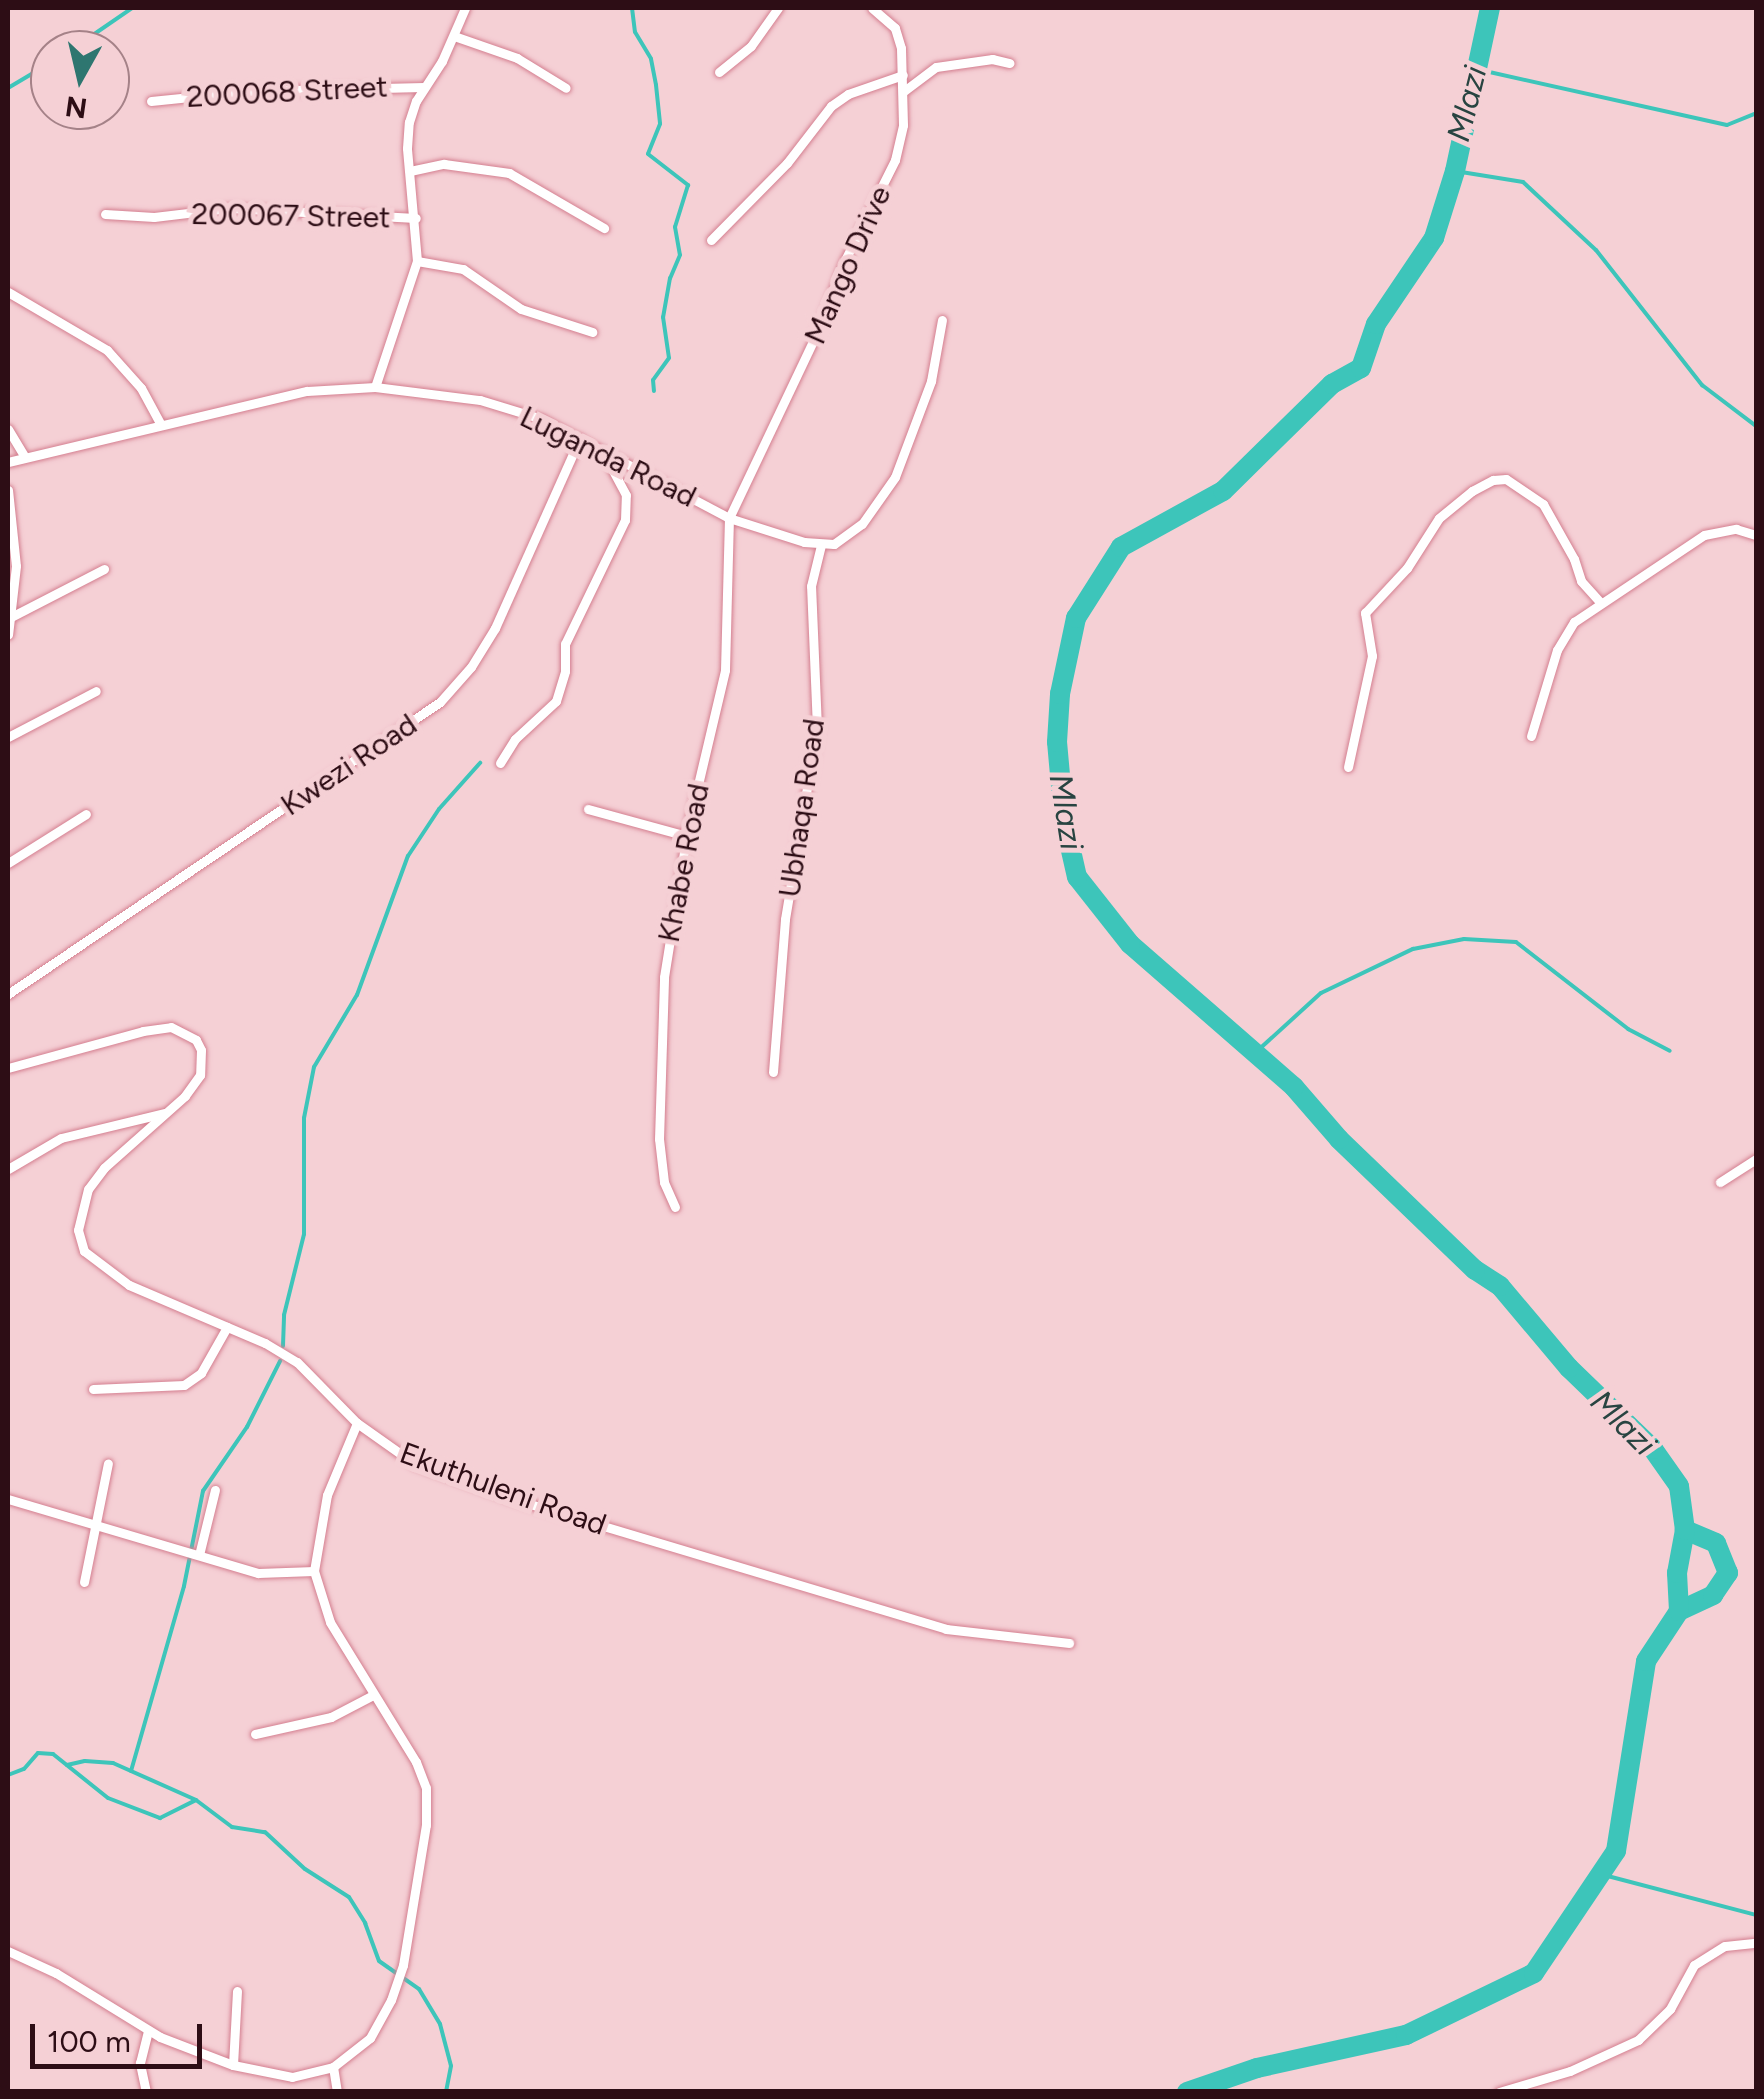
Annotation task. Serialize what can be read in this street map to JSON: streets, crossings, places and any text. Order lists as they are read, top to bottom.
{
  "streets": {
    "street": [
      "200068 Street",
      "200067 Street",
      "Mango Drive",
      "Luganda Road",
      "Kwezi Road",
      "Ubhaqa Road",
      "Khabe Road",
      "Ekuthuleni Road"
    ]
  },
  "crossings": [
    ["Mango Drive", "Luganda Road"],
    ["Mango Drive", "Khabe Road"],
    ["Luganda Road", "Kwezi Road"],
    ["Luganda Road", "Ubhaqa Road"],
    ["Luganda Road", "Khabe Road"]
  ],
  "water": ["Mlazi"],
  "scale_bar": "100 m",
  "north": "bottom"
}
